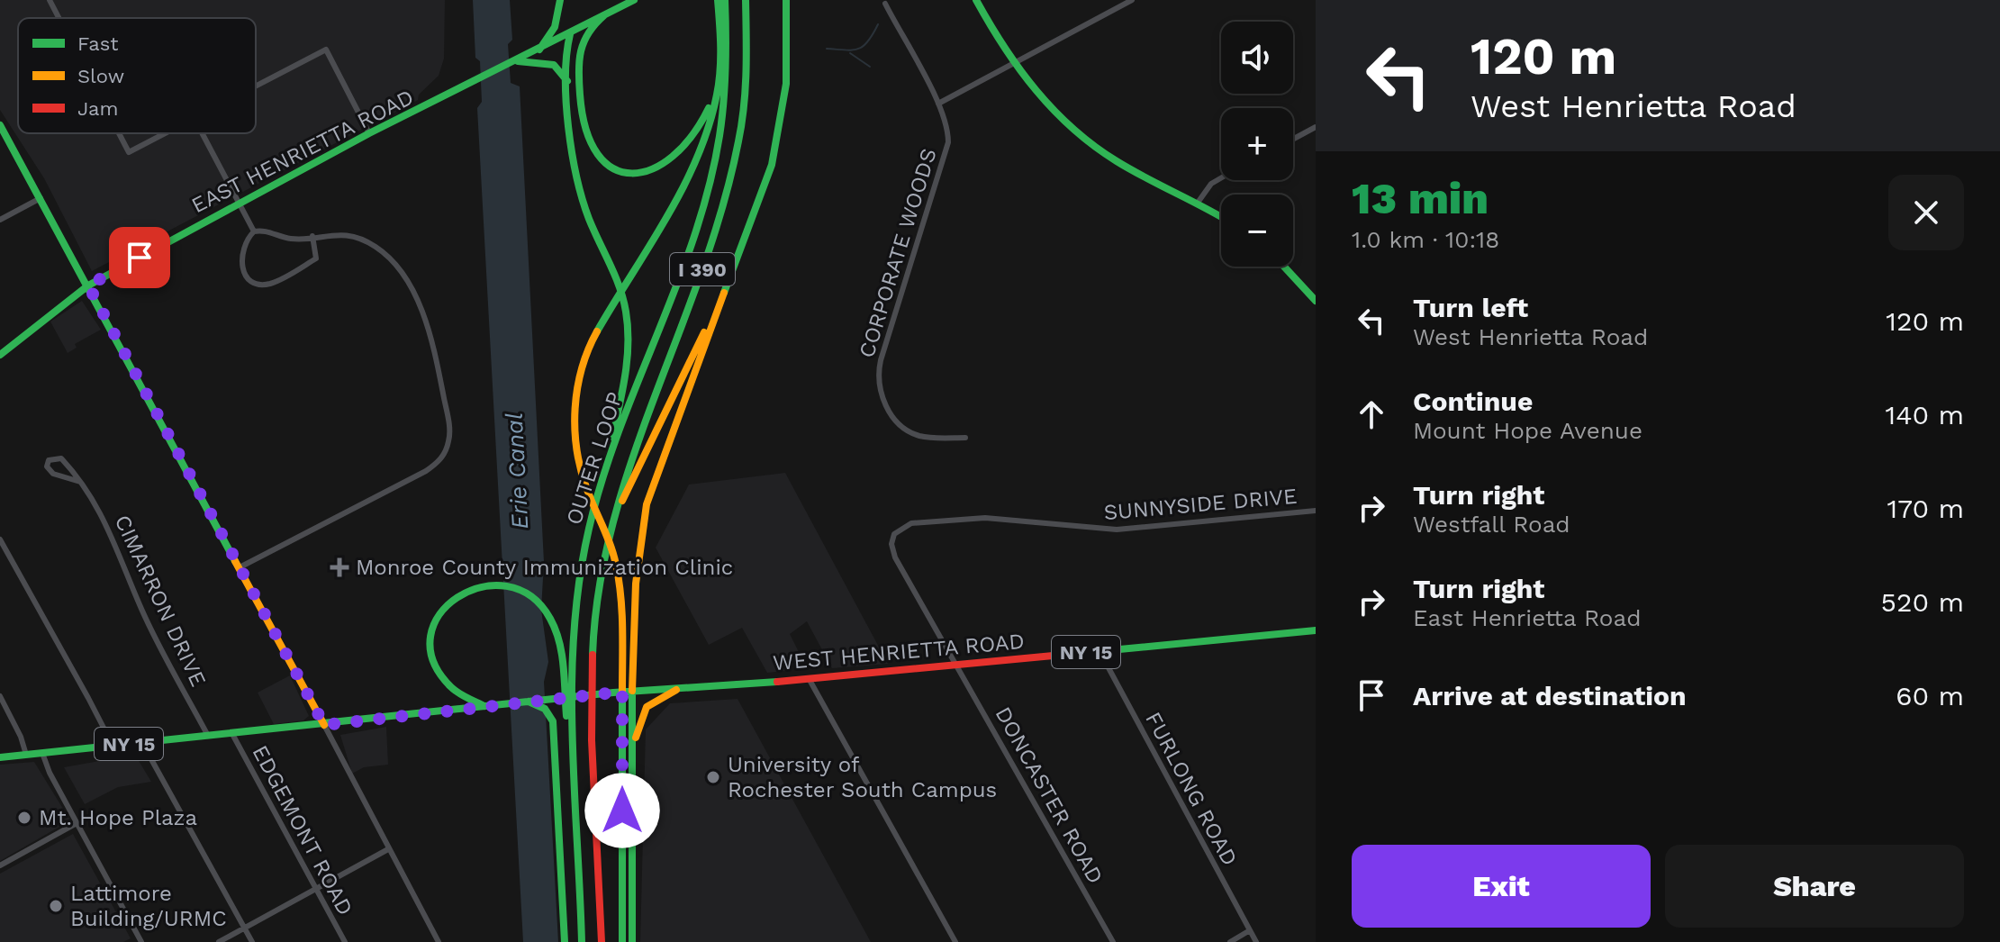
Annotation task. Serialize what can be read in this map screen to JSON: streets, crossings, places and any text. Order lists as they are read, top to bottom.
{
  "streets": {
    "main road": [
      "EAST HENRIETTA ROAD",
      "I 390",
      "OUTER LOOP",
      "WEST HENRIETTA ROAD",
      "NY 15"
    ],
    "street": [
      "CORPORATE WOODS",
      "SUNNYSIDE DRIVE",
      "CIMARRON DRIVE",
      "FURLONG ROAD",
      "DONCASTER ROAD",
      "EDGEMONT ROAD"
    ]
  },
  "crossings": [
    ["SUNNYSIDE DRIVE", "WEST HENRIETTA ROAD"],
    ["SUNNYSIDE DRIVE", "DONCASTER ROAD"],
    ["CIMARRON DRIVE", "NY 15"],
    ["WEST HENRIETTA ROAD", "NY 15"],
    ["WEST HENRIETTA ROAD", "FURLONG ROAD"],
    ["WEST HENRIETTA ROAD", "DONCASTER ROAD"],
    ["NY 15", "EDGEMONT ROAD"]
  ],
  "water": ["Erie Canal"],
  "places": {
    "health": ["Monroe County Immunization Clinic"],
    "other": ["University of Rochester South Campus", "Mt. Hope Plaza", "Lattimore Building/URMC"]
  },
  "legend": ["Fast", "Slow", "Jam"],
  "page": {
    "turn": ["120 m", "West Henrietta Road"],
    "map_buttons": ["+", "−"],
    "heading": ["13 min", "1.0 km · 10:18"],
    "list": [
      {
        "name": "Turn left",
        "note": "West Henrietta Road",
        "value": "120 m"
      },
      {
        "name": "Continue",
        "note": "Mount Hope Avenue",
        "value": "140 m"
      },
      {
        "name": "Turn right",
        "note": "Westfall Road",
        "value": "170 m"
      },
      {
        "name": "Turn right",
        "note": "East Henrietta Road",
        "value": "520 m"
      },
      {
        "name": "Arrive at destination",
        "value": "60 m"
      }
    ],
    "buttons": ["Exit", "Share"]
  }
}
